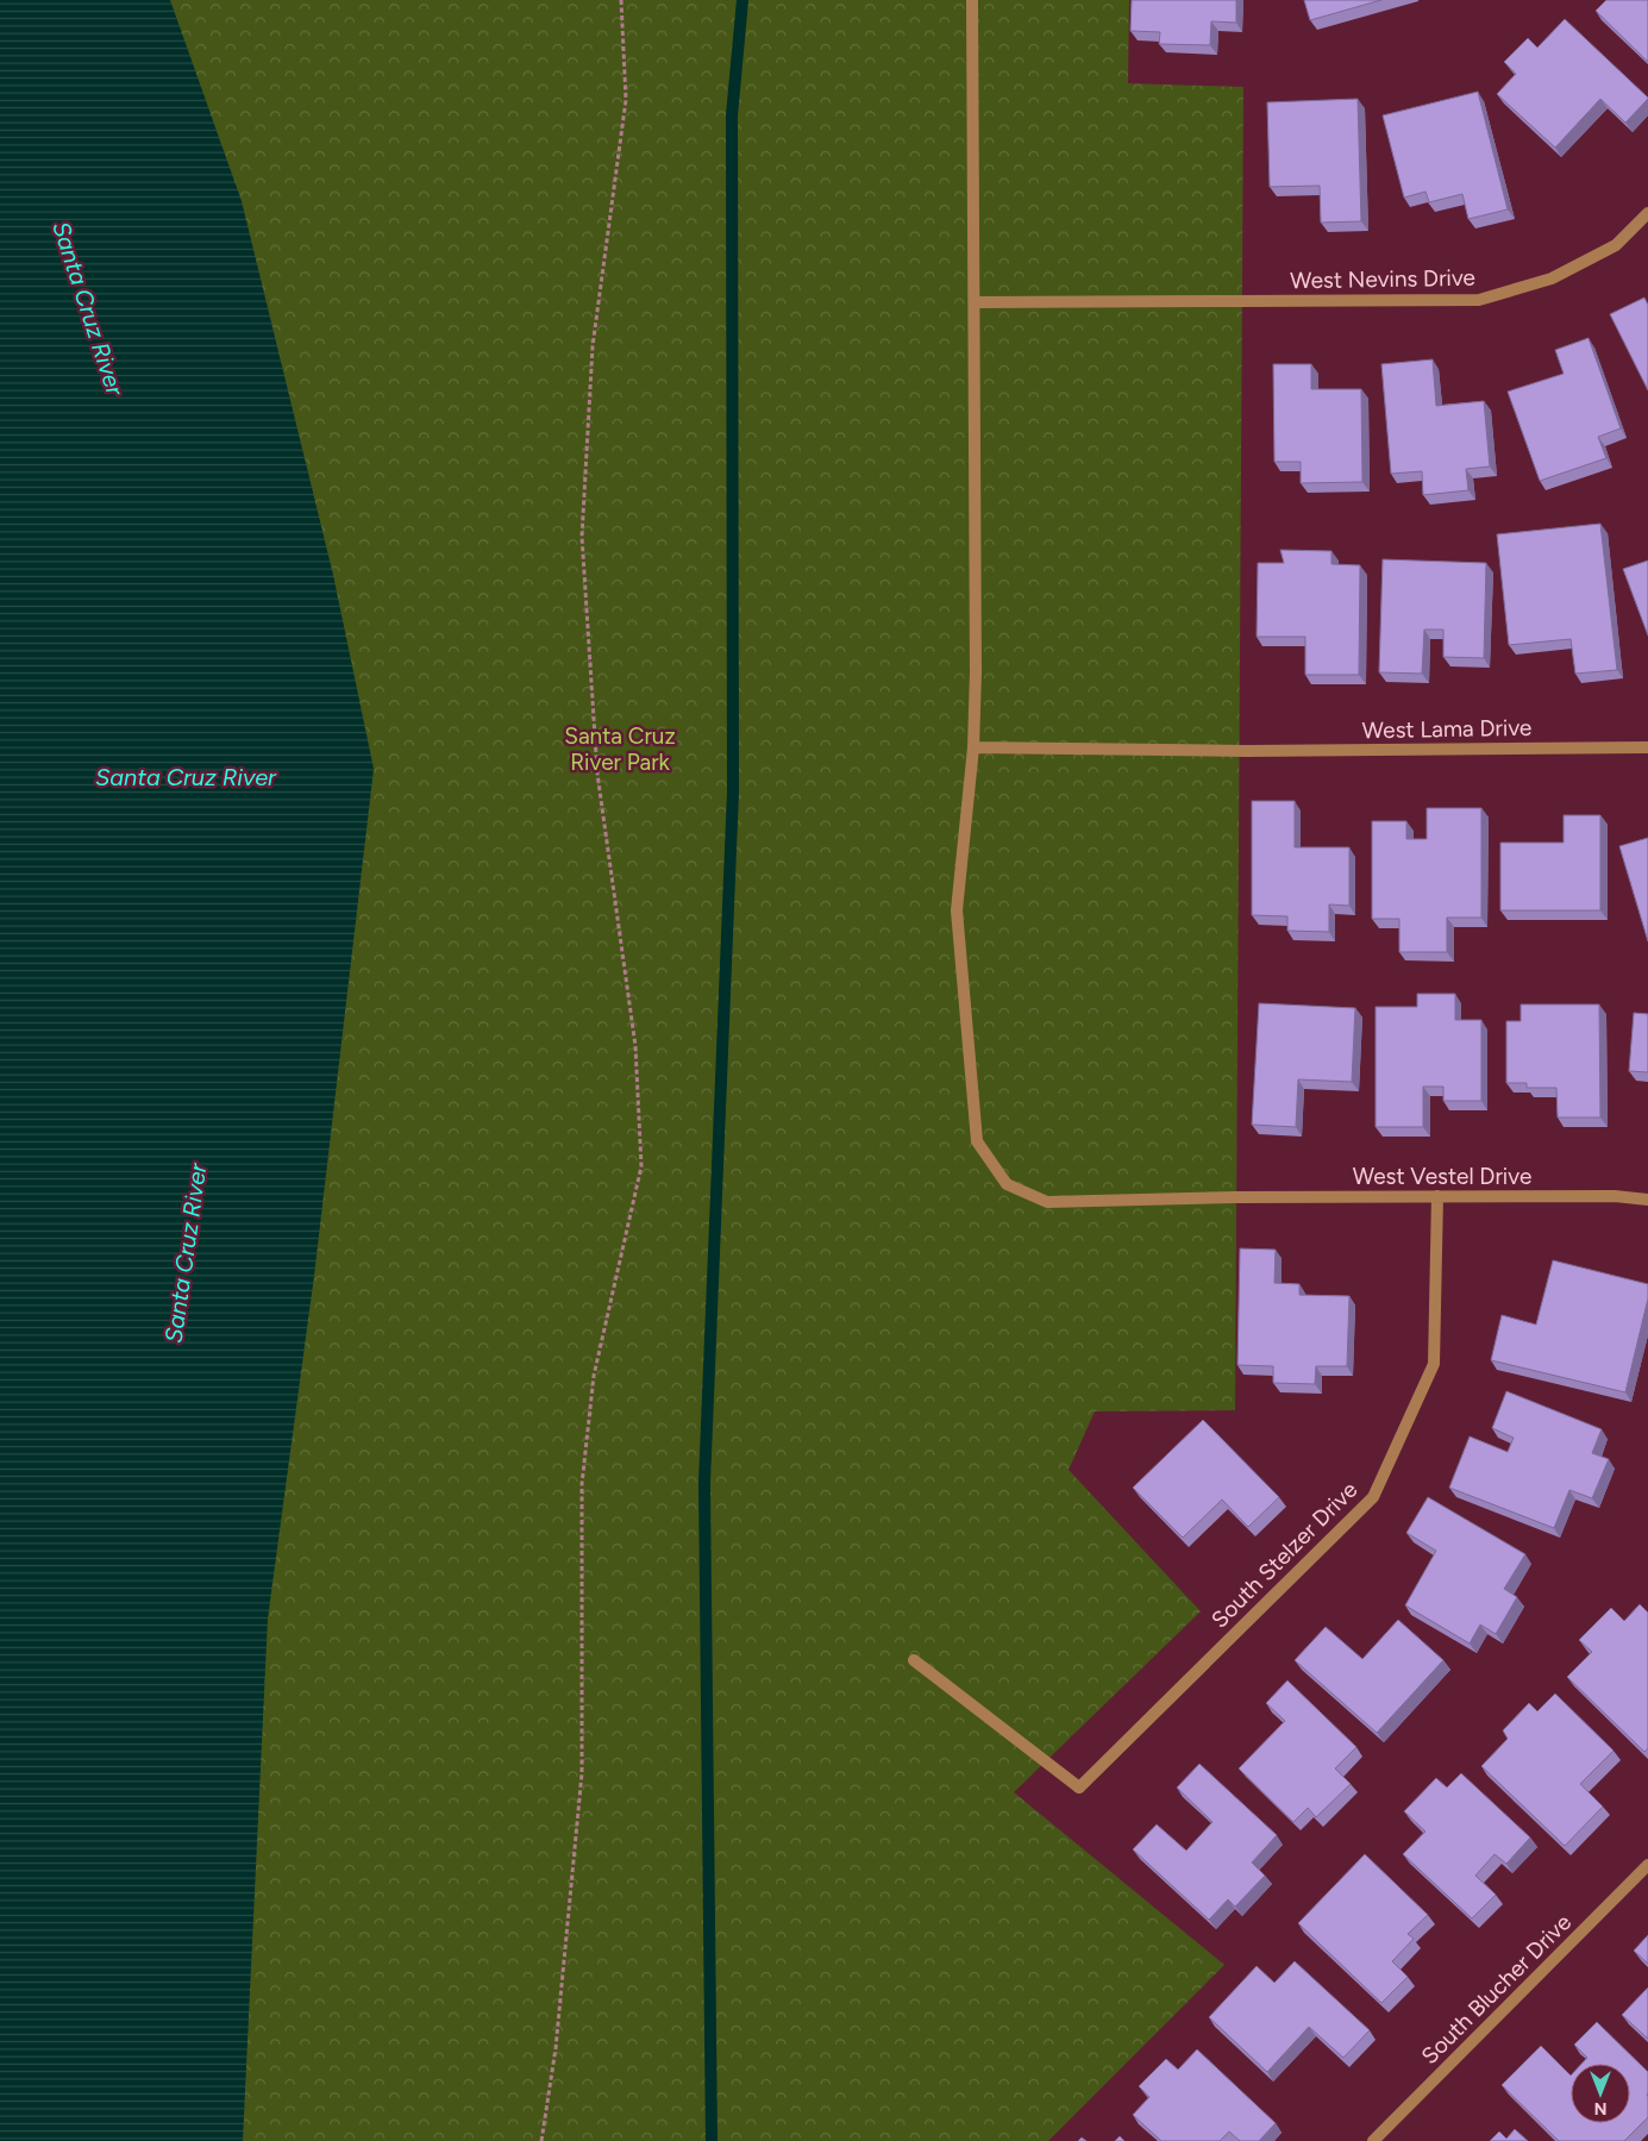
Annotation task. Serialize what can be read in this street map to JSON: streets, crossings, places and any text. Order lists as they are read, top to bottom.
{
  "streets": {
    "street": [
      "West Nevins Drive",
      "West Lama Drive",
      "West Vestel Drive",
      "South Stelzer Drive",
      "South Blucher Drive"
    ]
  },
  "crossings": [
    ["West Nevins Drive", "West Vestel Drive"],
    ["West Lama Drive", "West Vestel Drive"],
    ["West Vestel Drive", "South Stelzer Drive"]
  ],
  "water": ["Santa Cruz River"],
  "parks": ["Santa Cruz River Park"],
  "north": "bottom"
}
